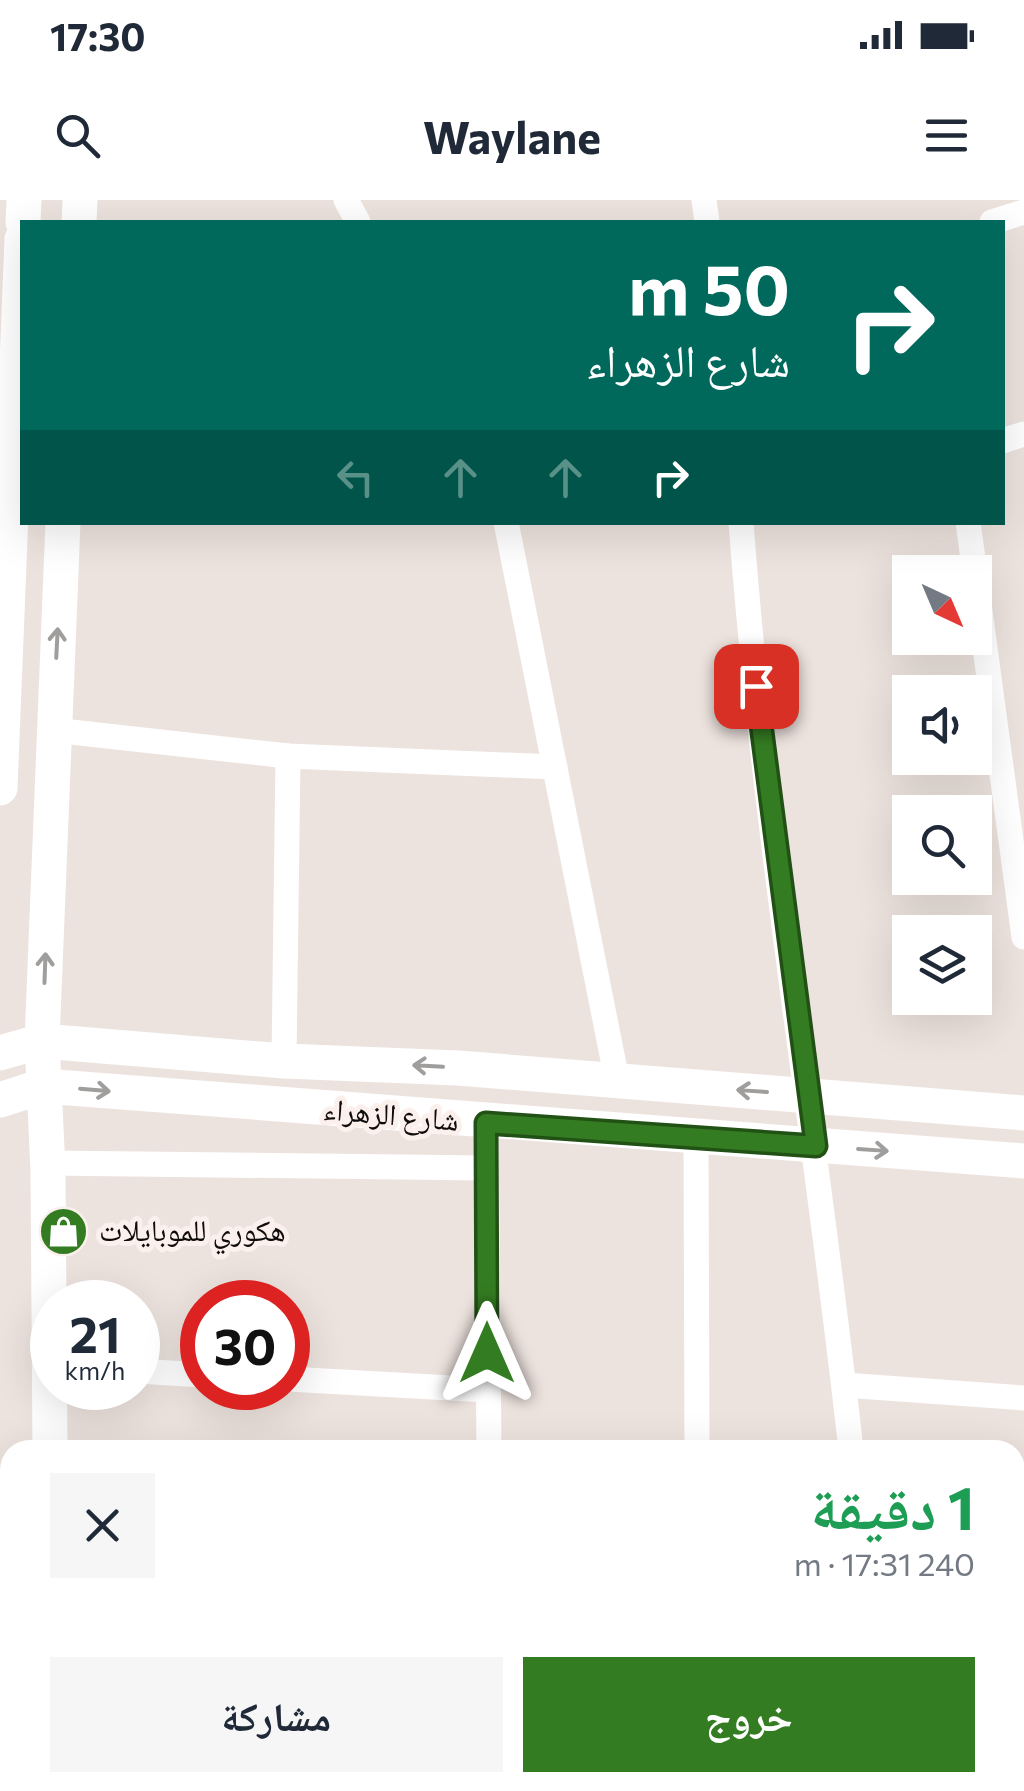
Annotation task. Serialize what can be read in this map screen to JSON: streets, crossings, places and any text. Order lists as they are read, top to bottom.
{
  "streets": {
    "main road": ["شارع الزهراء"]
  },
  "places": {
    "shop": ["هكوري للموبايلات"]
  },
  "north": "bottom right",
  "page": {
    "status": "17:30",
    "header": "Waylane",
    "turn": ["50 m", "شارع الزهراء"],
    "speed": "21 km/h",
    "limit": "30",
    "heading": ["1 دقيقة", "240 m · 17:31"],
    "buttons": ["خروج", "مشاركة"]
  }
}
